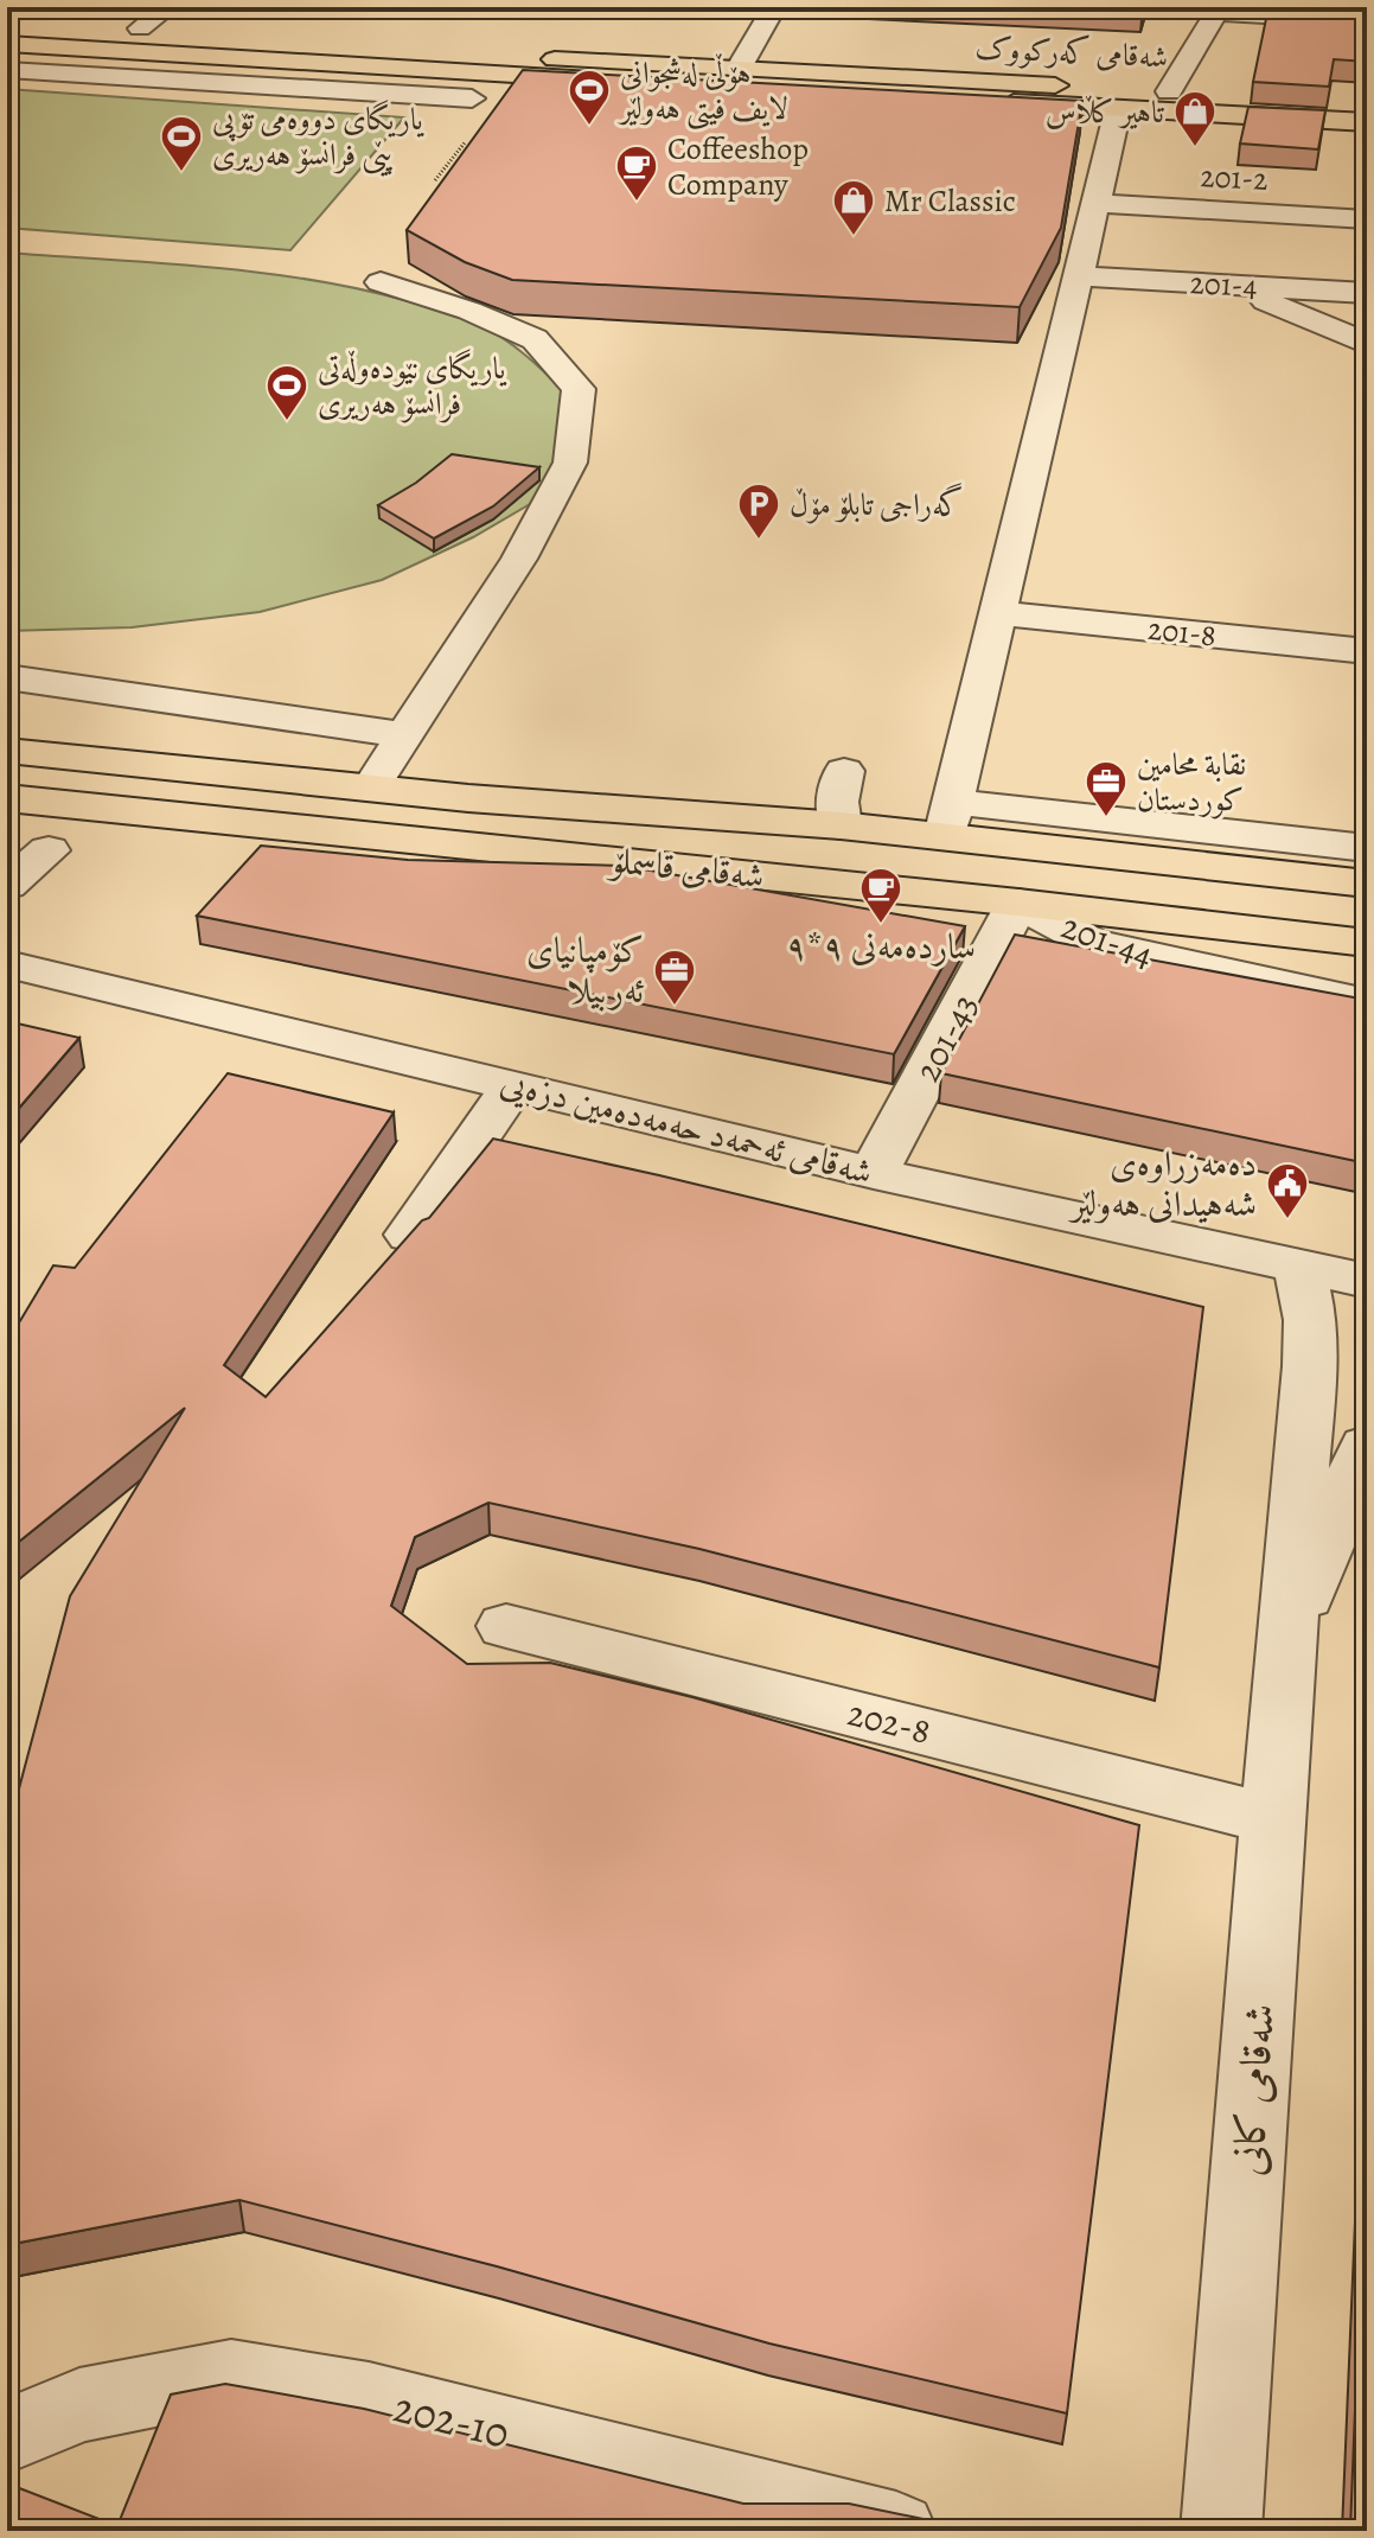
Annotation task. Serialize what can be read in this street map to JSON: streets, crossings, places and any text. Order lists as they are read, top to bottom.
{
  "streets": {
    "main road": ["شەقامی کەرکووک", "شەقامی قاسملۆ"],
    "street": [
      "201-2",
      "201-4",
      "201-8",
      "201-44",
      "201-43",
      "شەقامی ئەحمەد حەمەدەمین دزەیی",
      "202-8",
      "شەقامی کانی",
      "202-10"
    ]
  },
  "crossings": [
    ["شەقامی قاسملۆ", "201-44"],
    ["شەقامی قاسملۆ", "201-43"],
    ["201-44", "201-43"],
    ["201-43", "شەقامی ئەحمەد حەمەدەمین دزەیی"],
    ["شەقامی ئەحمەد حەمەدەمین دزەیی", "شەقامی کانی"],
    ["202-8", "شەقامی کانی"]
  ],
  "places": {
    "sports": ["هۆڵی لەشجوانی لایف فیتی هەولێر", "یاریگای دووەمی تۆپی پێی فرانسۆ هەریری", "یاریگای نێودەوڵەتی فرانسۆ هەریری"],
    "shop": ["تاهیر کڵاس", "Mr Classic"],
    "cafe": ["Coffeeshop Company", "ساردەمەنی ٩*٩"],
    "parking": ["گەراجی تابلۆ مۆڵ"],
    "office": ["نقابة محامين كوردستان", "کۆمپانیای ئەربیلا"],
    "public building": ["دەمەزراوەی شەهیدانی هەولێر"]
  }
}
